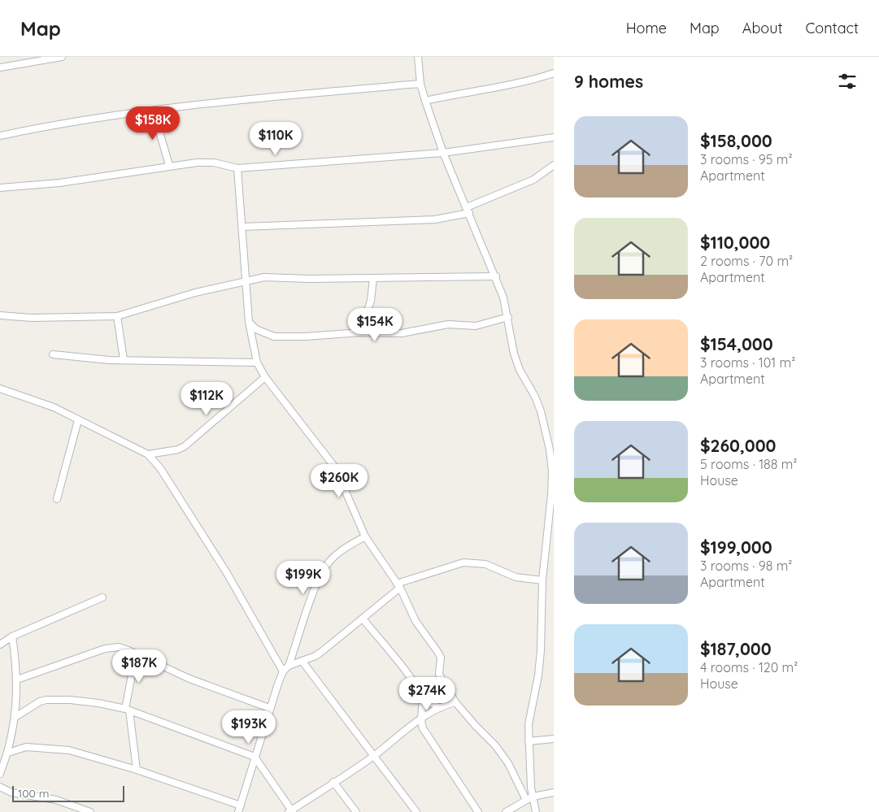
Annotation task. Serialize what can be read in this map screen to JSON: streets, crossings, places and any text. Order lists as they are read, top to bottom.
{
  "scale_bar": "100 m",
  "page": {
    "header": "Map",
    "nav": [
      "Home",
      "Map",
      "About",
      "Contact"
    ],
    "heading": "9 homes",
    "list": [
      {
        "name": "$158,000",
        "note": "3 rooms · 95 m² · Apartment"
      },
      {
        "name": "$110,000",
        "note": "2 rooms · 70 m² · Apartment"
      },
      {
        "name": "$154,000",
        "note": "3 rooms · 101 m² · Apartment"
      },
      {
        "name": "$260,000",
        "note": "5 rooms · 188 m² · House"
      },
      {
        "name": "$199,000",
        "note": "3 rooms · 98 m² · Apartment"
      },
      {
        "name": "$187,000",
        "note": "4 rooms · 120 m² · House"
      }
    ],
    "price": [
      "$158K",
      "$110K",
      "$154K",
      "$112K",
      "$260K",
      "$199K",
      "$187K",
      "$274K",
      "$193K"
    ],
    "scale": "100 m"
  }
}
